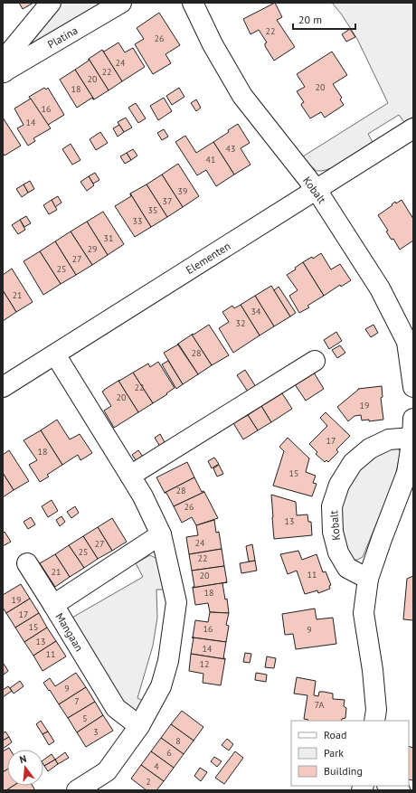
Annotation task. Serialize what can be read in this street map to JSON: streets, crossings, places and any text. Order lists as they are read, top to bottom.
{
  "streets": {
    "street": [
      "Platina",
      "Kobalt",
      "Elementen",
      "Mangaan"
    ]
  },
  "crossings": [
    ["Kobalt", "Elementen"]
  ],
  "house_numbers": [
    "22",
    "26",
    "24",
    "22",
    "20",
    "20",
    "18",
    "16",
    "14",
    "43",
    "41",
    "39",
    "37",
    "35",
    "33",
    "31",
    "29",
    "27",
    "25",
    "21",
    "34",
    "32",
    "28",
    "22",
    "20",
    "19",
    "17",
    "18",
    "15",
    "28",
    "26",
    "13",
    "24",
    "27",
    "25",
    "22",
    "21",
    "11",
    "20",
    "18",
    "19",
    "17",
    "15",
    "16",
    "9",
    "13",
    "14",
    "11",
    "12",
    "9",
    "7",
    "7A",
    "5",
    "3",
    "8",
    "6",
    "4",
    "2"
  ],
  "legend": ["Road", "Park", "Building"],
  "scale_bar": "20 m",
  "north": "top"
}
